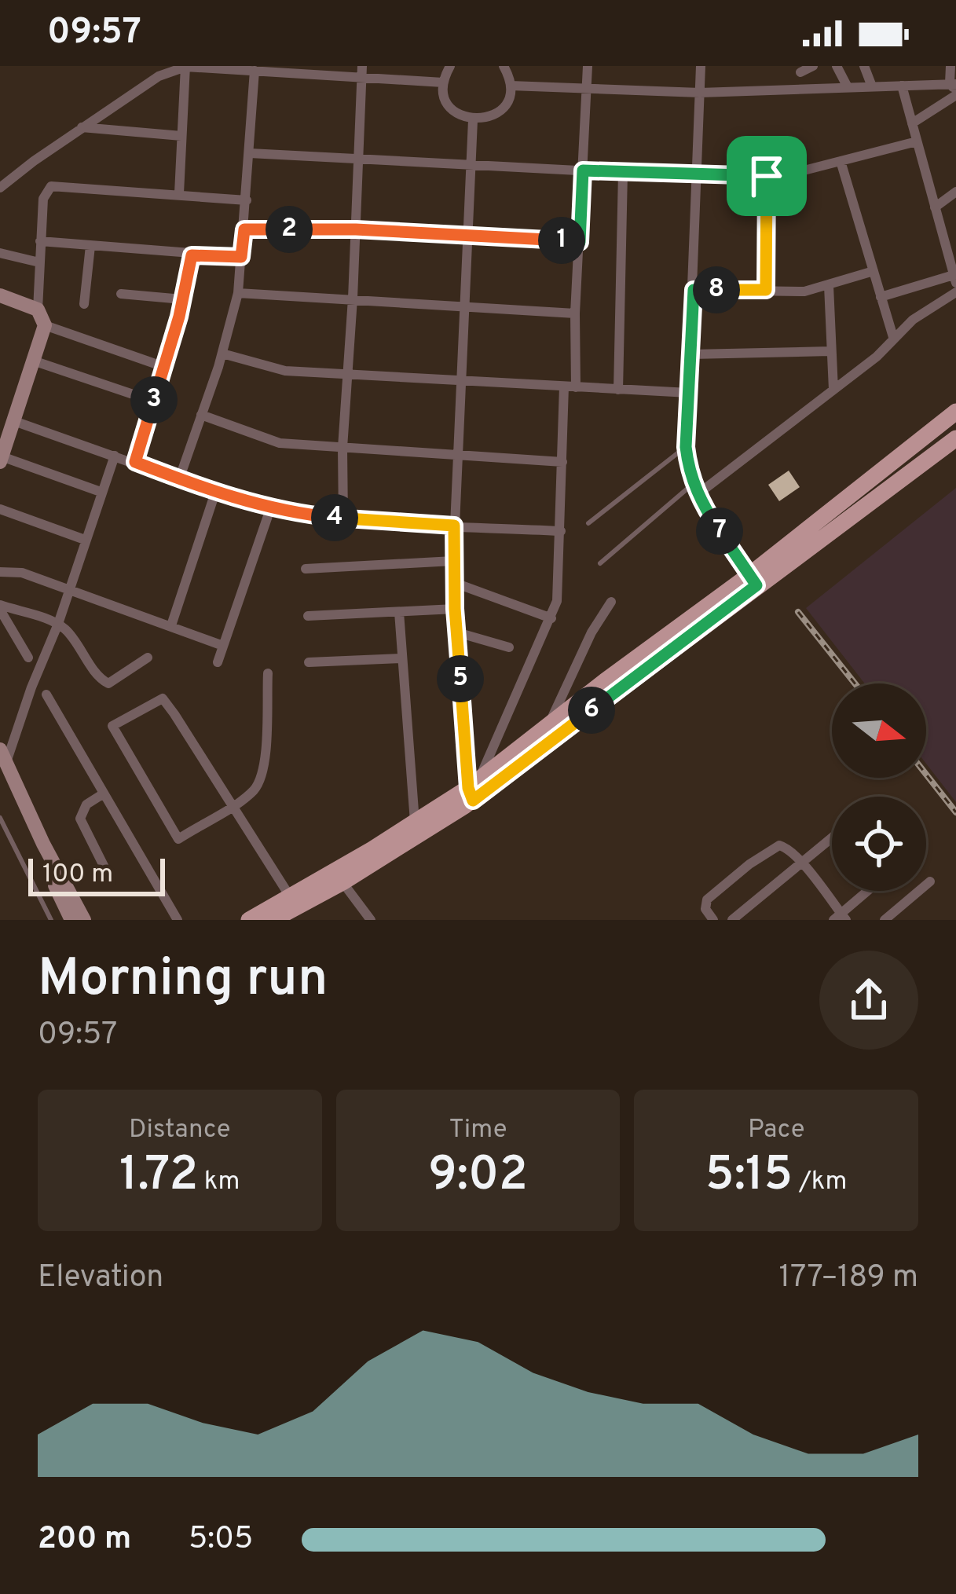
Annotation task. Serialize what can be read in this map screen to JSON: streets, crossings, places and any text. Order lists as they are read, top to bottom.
{
  "scale_bar": "100 m",
  "north": "right",
  "page": {
    "status": "09:57",
    "pins": [
      "2",
      "1",
      "8",
      "3",
      "4",
      "7",
      "5",
      "6"
    ],
    "scale": "100 m",
    "heading": ["Morning run", "09:57"],
    "stats": [
      ["Distance", "1.72 km"],
      ["Time", "9:02"],
      ["Pace", "5:15 /km"]
    ],
    "chart": ["Elevation", "177–189 m"],
    "list": [
      {
        "name": "200 m",
        "note": "5:05"
      }
    ]
  }
}
